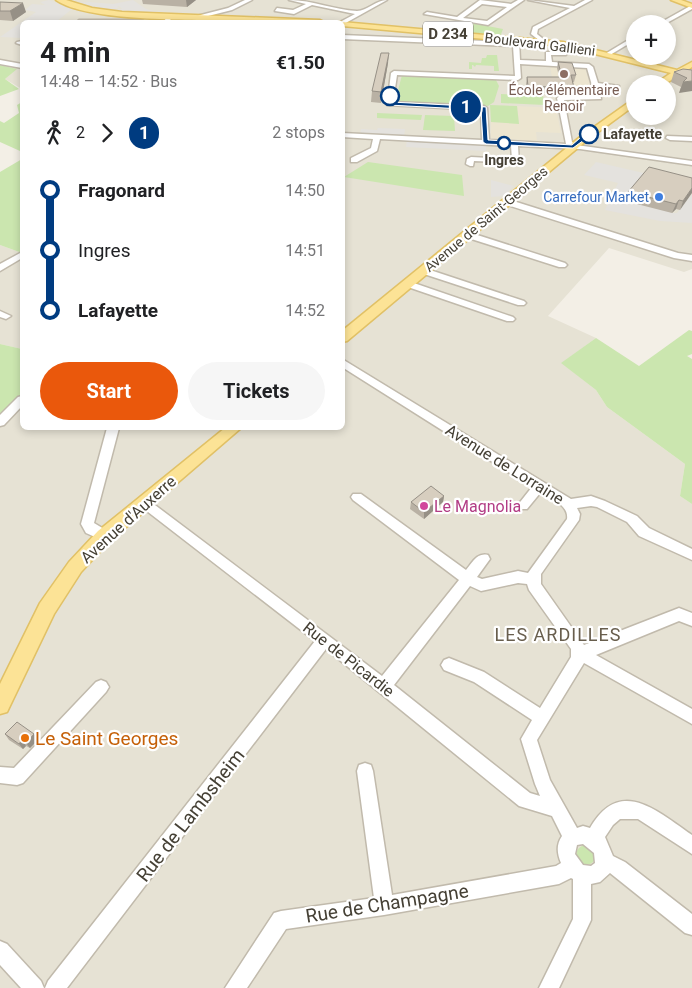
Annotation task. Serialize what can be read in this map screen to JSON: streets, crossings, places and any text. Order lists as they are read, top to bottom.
{
  "streets": {
    "main road": [
      "D 234",
      "Boulevard Gallieni",
      "Avenue de Saint-Georges",
      "Avenue d'Auxerre"
    ],
    "street": [
      "Avenue de Lorraine",
      "Rue de Picardie",
      "Rue de Lambsheim",
      "Rue de Champagne"
    ]
  },
  "crossings": [
    ["D 234", "Boulevard Gallieni"],
    ["Avenue d'Auxerre", "Rue de Picardie"],
    ["Rue de Picardie", "Rue de Lambsheim"]
  ],
  "districts": ["LES ARDILLES"],
  "places": [
    "École élémentaire Renoir",
    "Lafayette",
    "Ingres",
    "Carrefour Market",
    "Le Magnolia",
    "Le Saint Georges"
  ],
  "lines": ["bus line 1"],
  "page": {
    "on_map": "1",
    "map_buttons": ["+", "−"],
    "heading": ["4 min", "14:48 – 14:52 · Bus", "€1.50"],
    "legs": ["2", "1", "2 stops"],
    "list": [
      {
        "name": "Fragonard",
        "value": "14:50"
      },
      {
        "name": "Ingres",
        "value": "14:51"
      },
      {
        "name": "Lafayette",
        "value": "14:52"
      }
    ],
    "buttons": ["Start", "Tickets"]
  }
}
